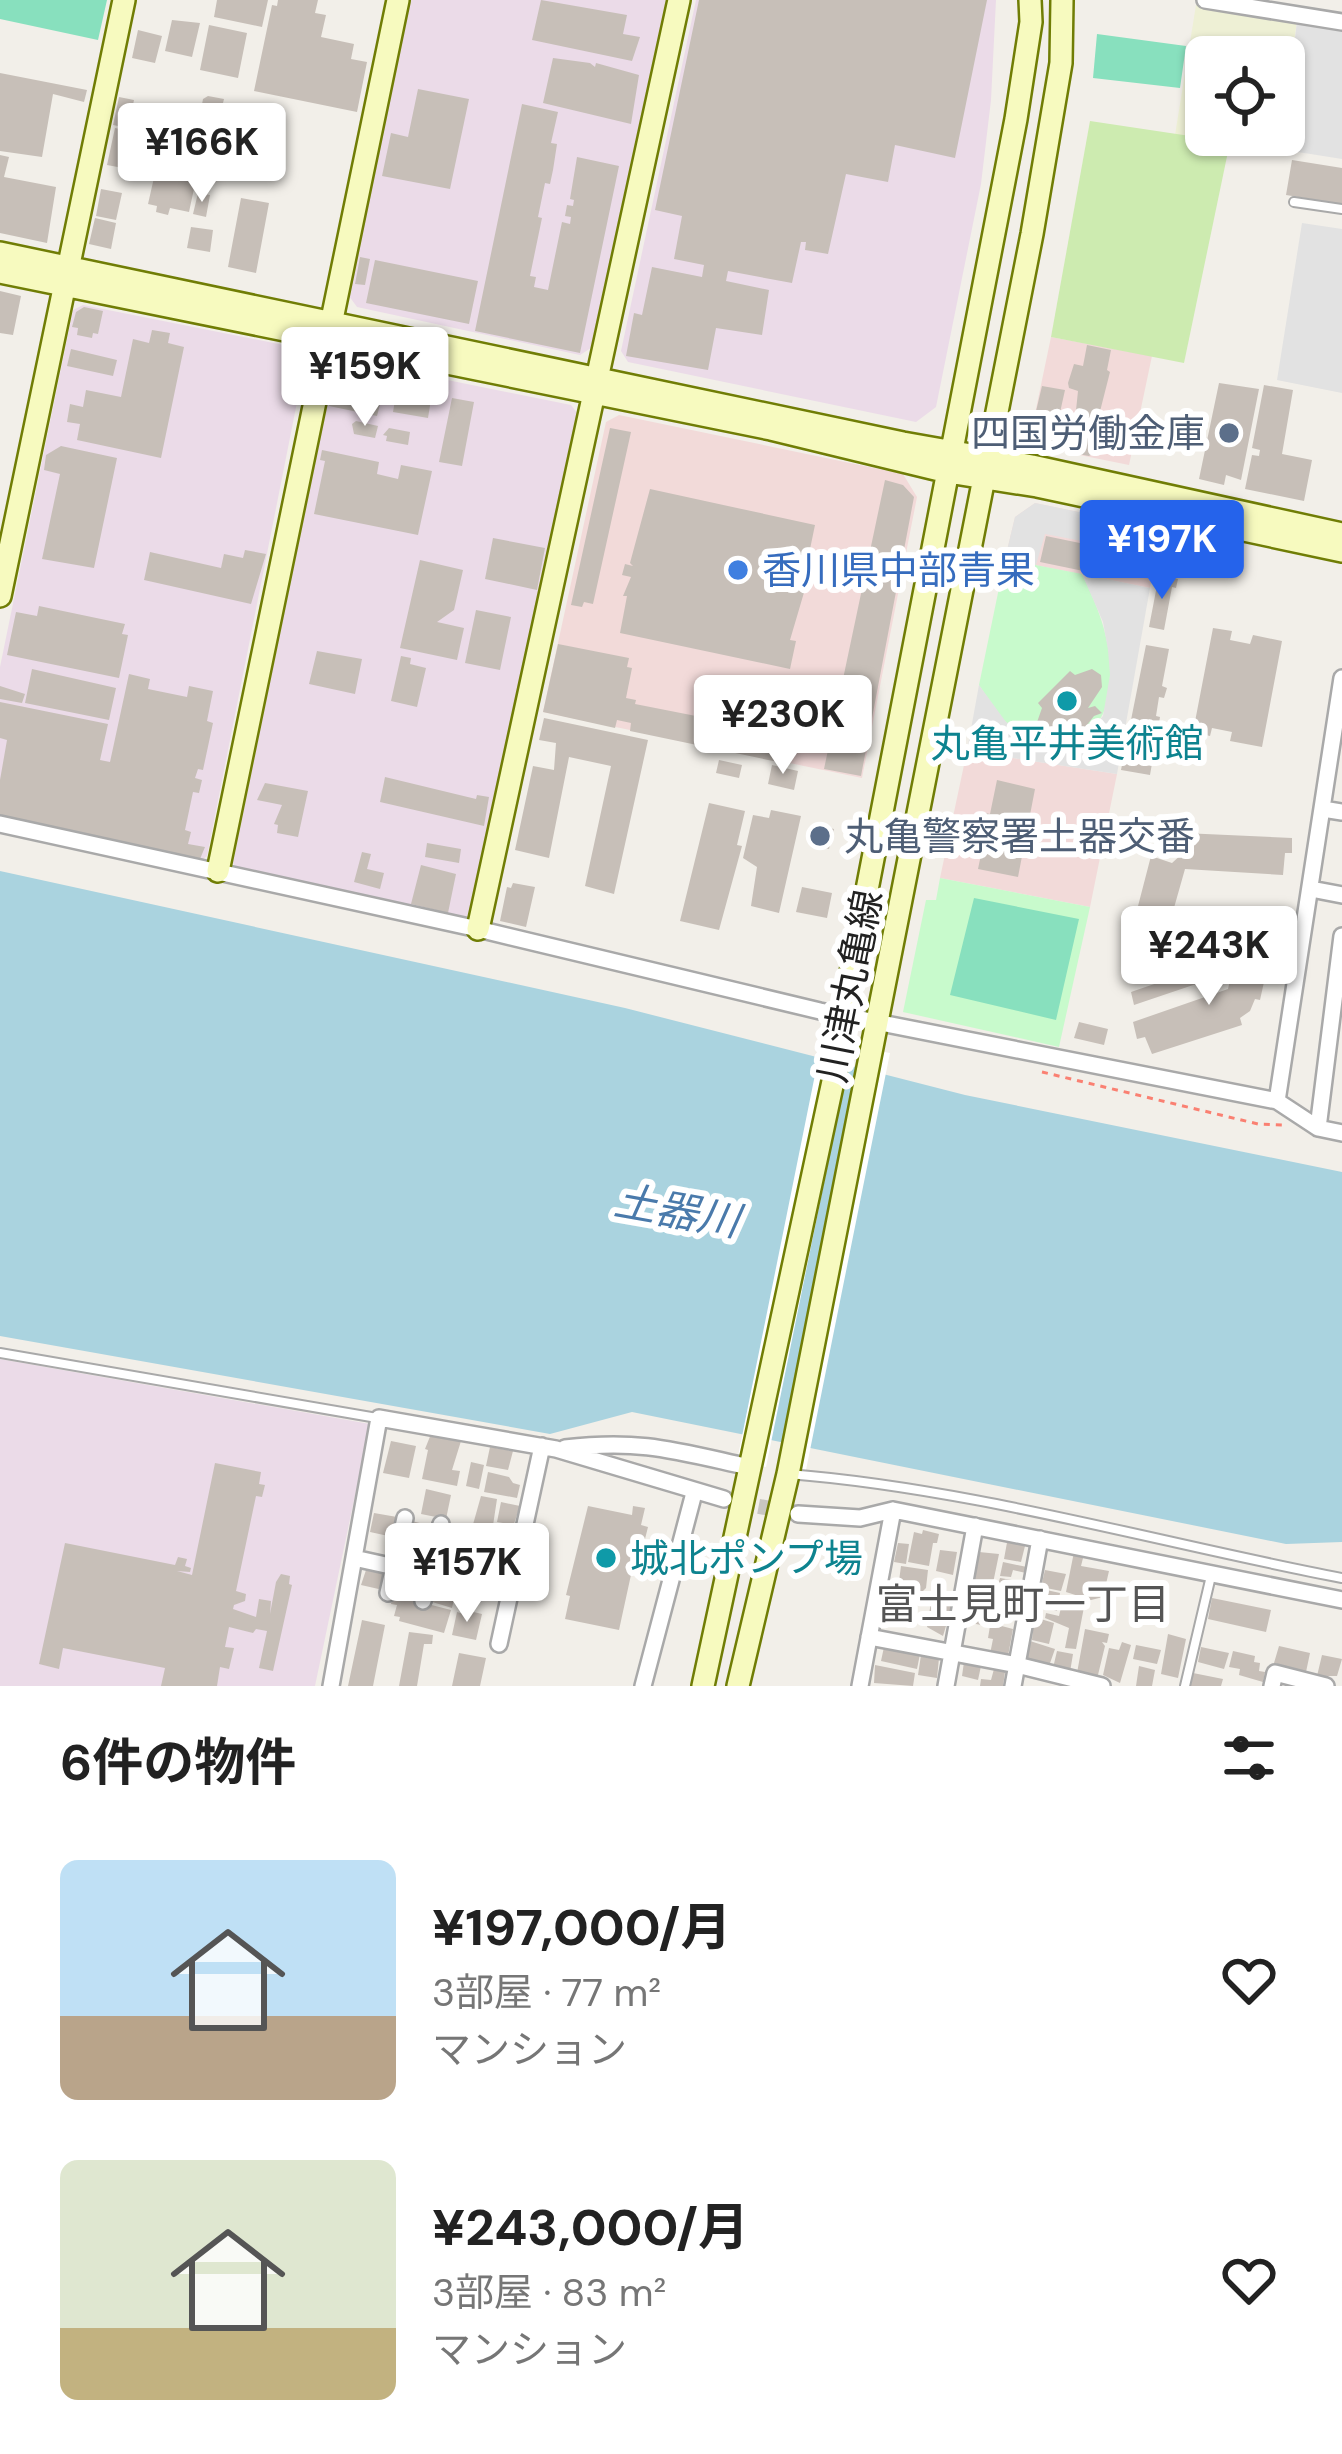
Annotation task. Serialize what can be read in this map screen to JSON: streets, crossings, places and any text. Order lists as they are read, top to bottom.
{
  "streets": {
    "street": ["川津丸亀線"]
  },
  "districts": ["富士見町一丁目"],
  "water": ["土器川"],
  "places": [
    "四国労働金庫",
    "香川県中部青果",
    "丸亀平井美術館",
    "丸亀警察署土器交番",
    "城北ポンプ場"
  ],
  "page": {
    "price": [
      "¥166K",
      "¥159K",
      "¥197K",
      "¥230K",
      "¥243K",
      "¥157K"
    ],
    "heading": "6件の物件",
    "list": [
      {
        "name": "¥197,000/月",
        "note": "3部屋 · 77 m² · マンション"
      },
      {
        "name": "¥243,000/月",
        "note": "3部屋 · 83 m² · マンション"
      }
    ]
  }
}
